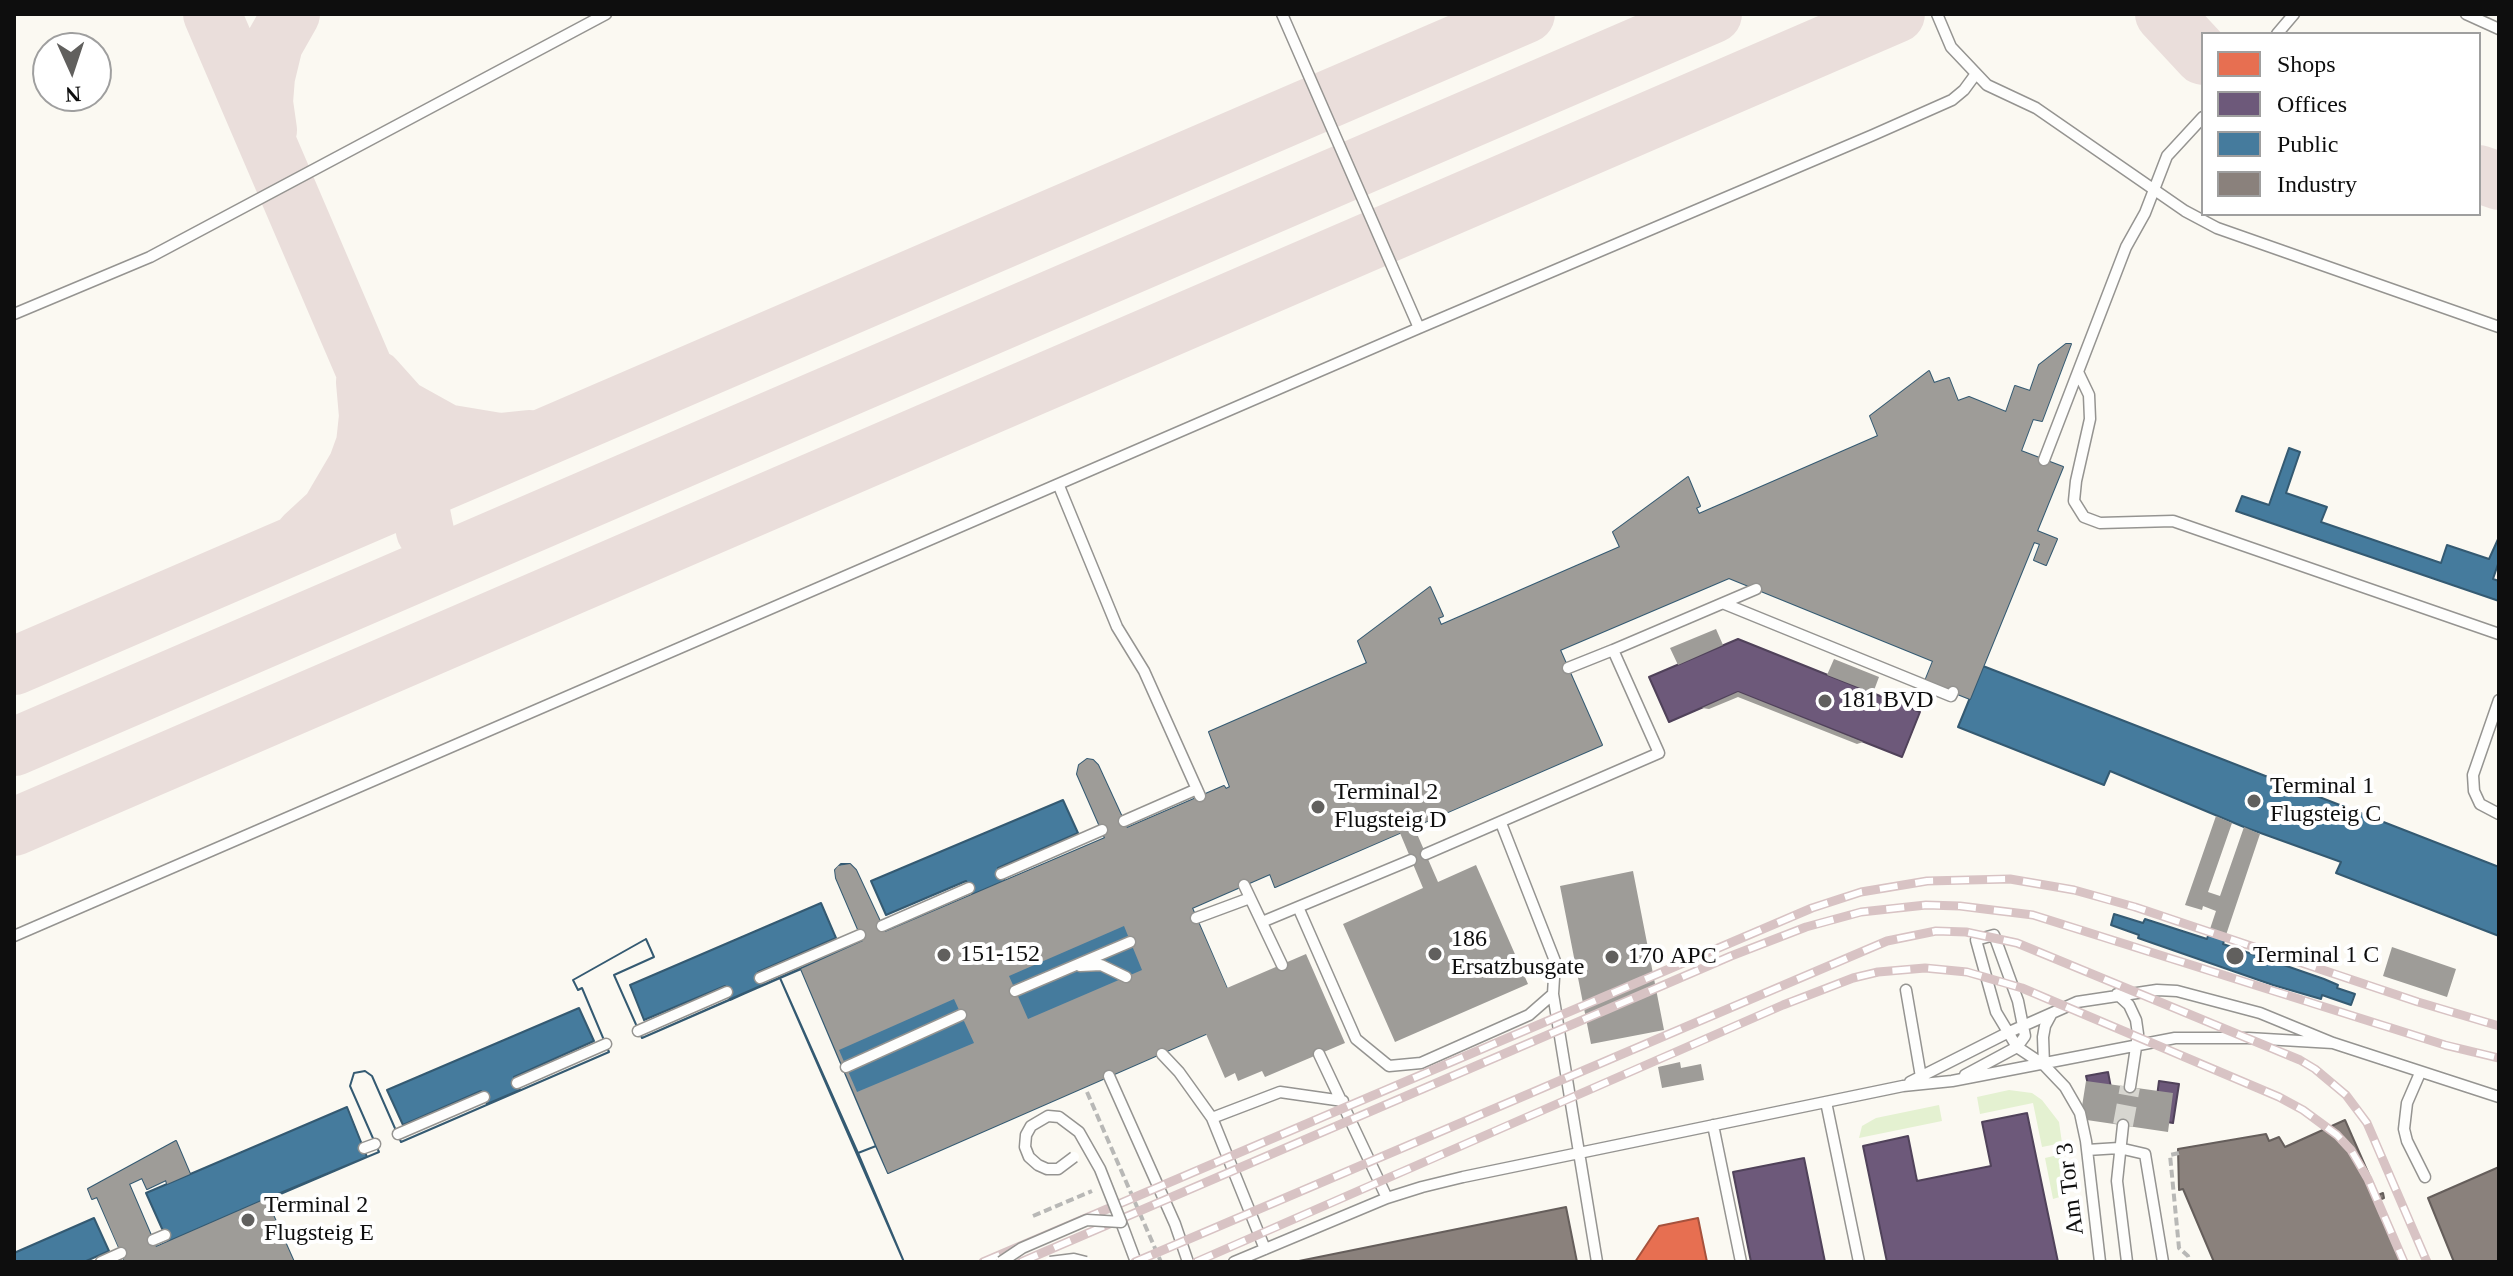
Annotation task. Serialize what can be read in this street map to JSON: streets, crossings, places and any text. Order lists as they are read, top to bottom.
{
  "streets": {
    "lane": ["Am Tor 3"]
  },
  "places": [
    "181 BVD",
    "Terminal 1 Flugsteig C",
    "Terminal 2 Flugsteig D",
    "186 Ersatzbusgate",
    "151-152",
    "Terminal 1 C",
    "170 APC",
    "Terminal 2 Flugsteig E"
  ],
  "legend": [
    "Shops",
    "Offices",
    "Public",
    "Industry"
  ],
  "north": "bottom"
}
